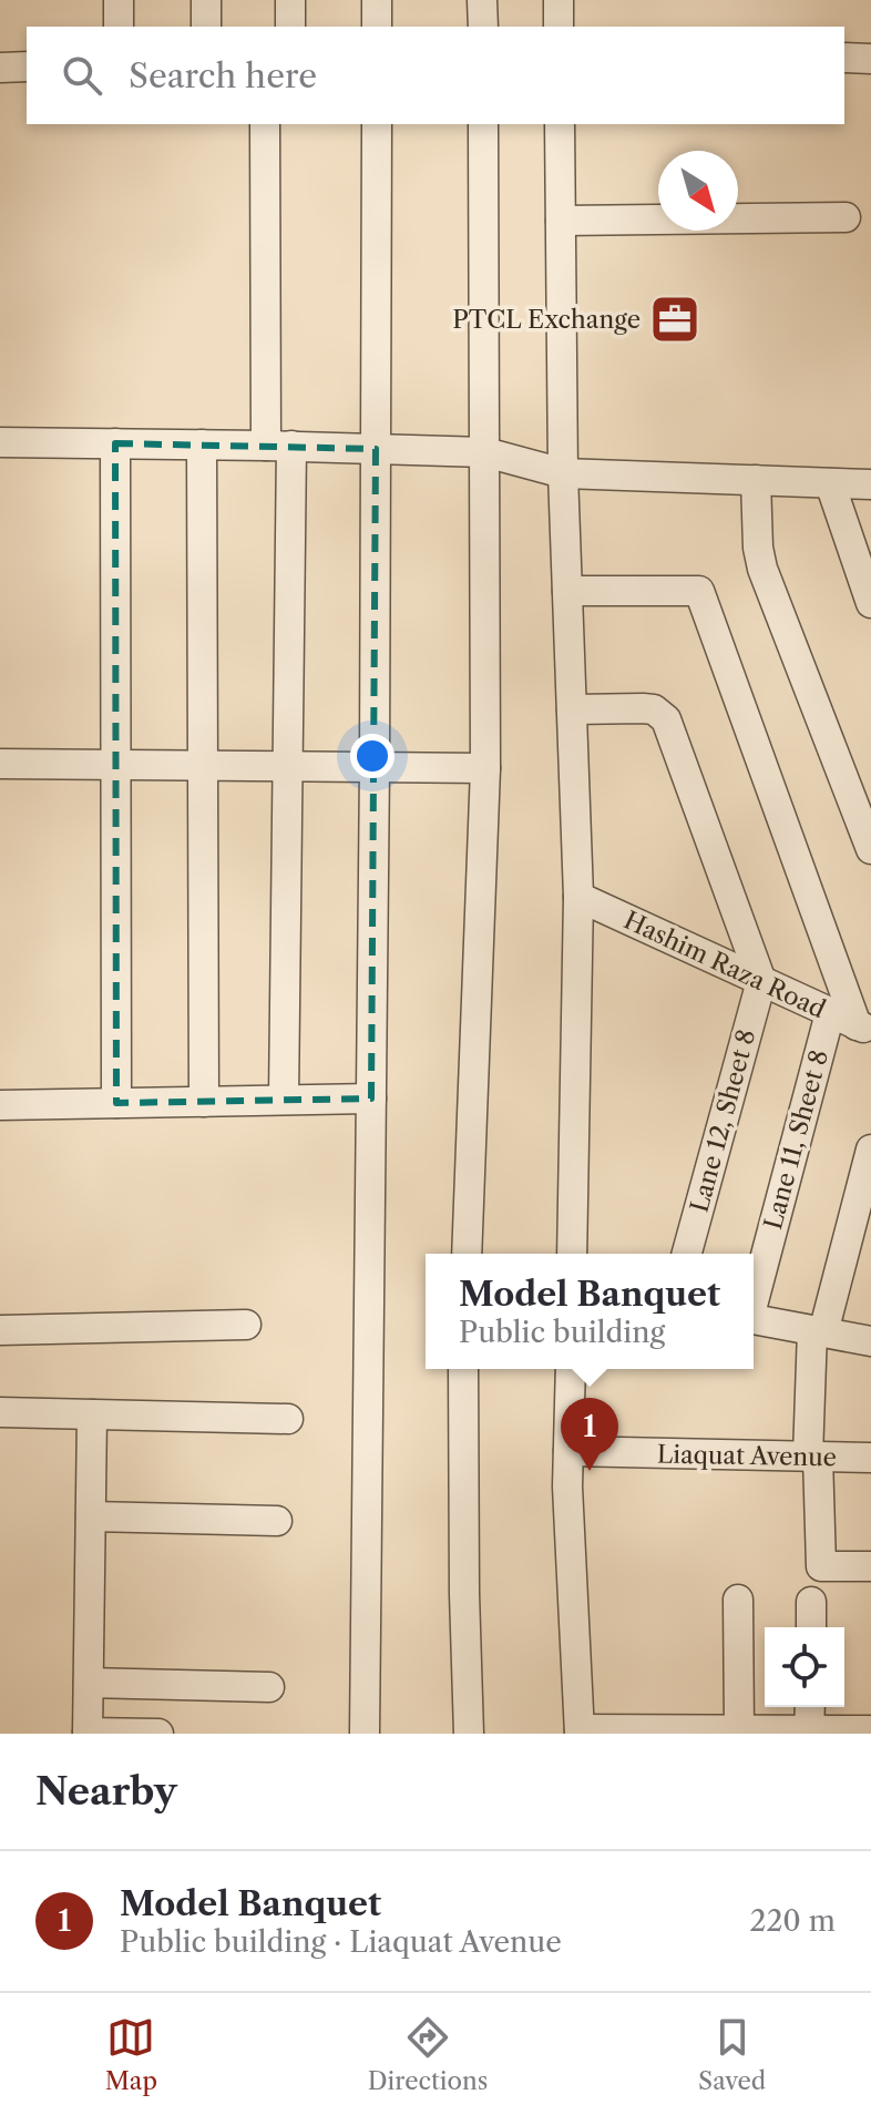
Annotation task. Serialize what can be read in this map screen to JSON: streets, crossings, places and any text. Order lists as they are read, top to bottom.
{
  "streets": {
    "street": [
      "Hashim Raza Road",
      "Lane 12, Sheet 8",
      "Lane 11, Sheet 8",
      "Liaquat Avenue"
    ]
  },
  "crossings": [
    ["Hashim Raza Road", "Lane 12, Sheet 8"],
    ["Hashim Raza Road", "Lane 11, Sheet 8"]
  ],
  "places": {
    "office": ["PTCL Exchange"]
  },
  "north": "bottom right",
  "page": {
    "search": "Search here",
    "popup": ["Model Banquet", "Public building"],
    "pins": "1",
    "heading": "Nearby",
    "list": [
      {
        "mark": "1",
        "name": "Model Banquet",
        "note": "Public building · Liaquat Avenue",
        "value": "220 m"
      }
    ],
    "nav": ["Map", "Directions", "Saved"]
  }
}
